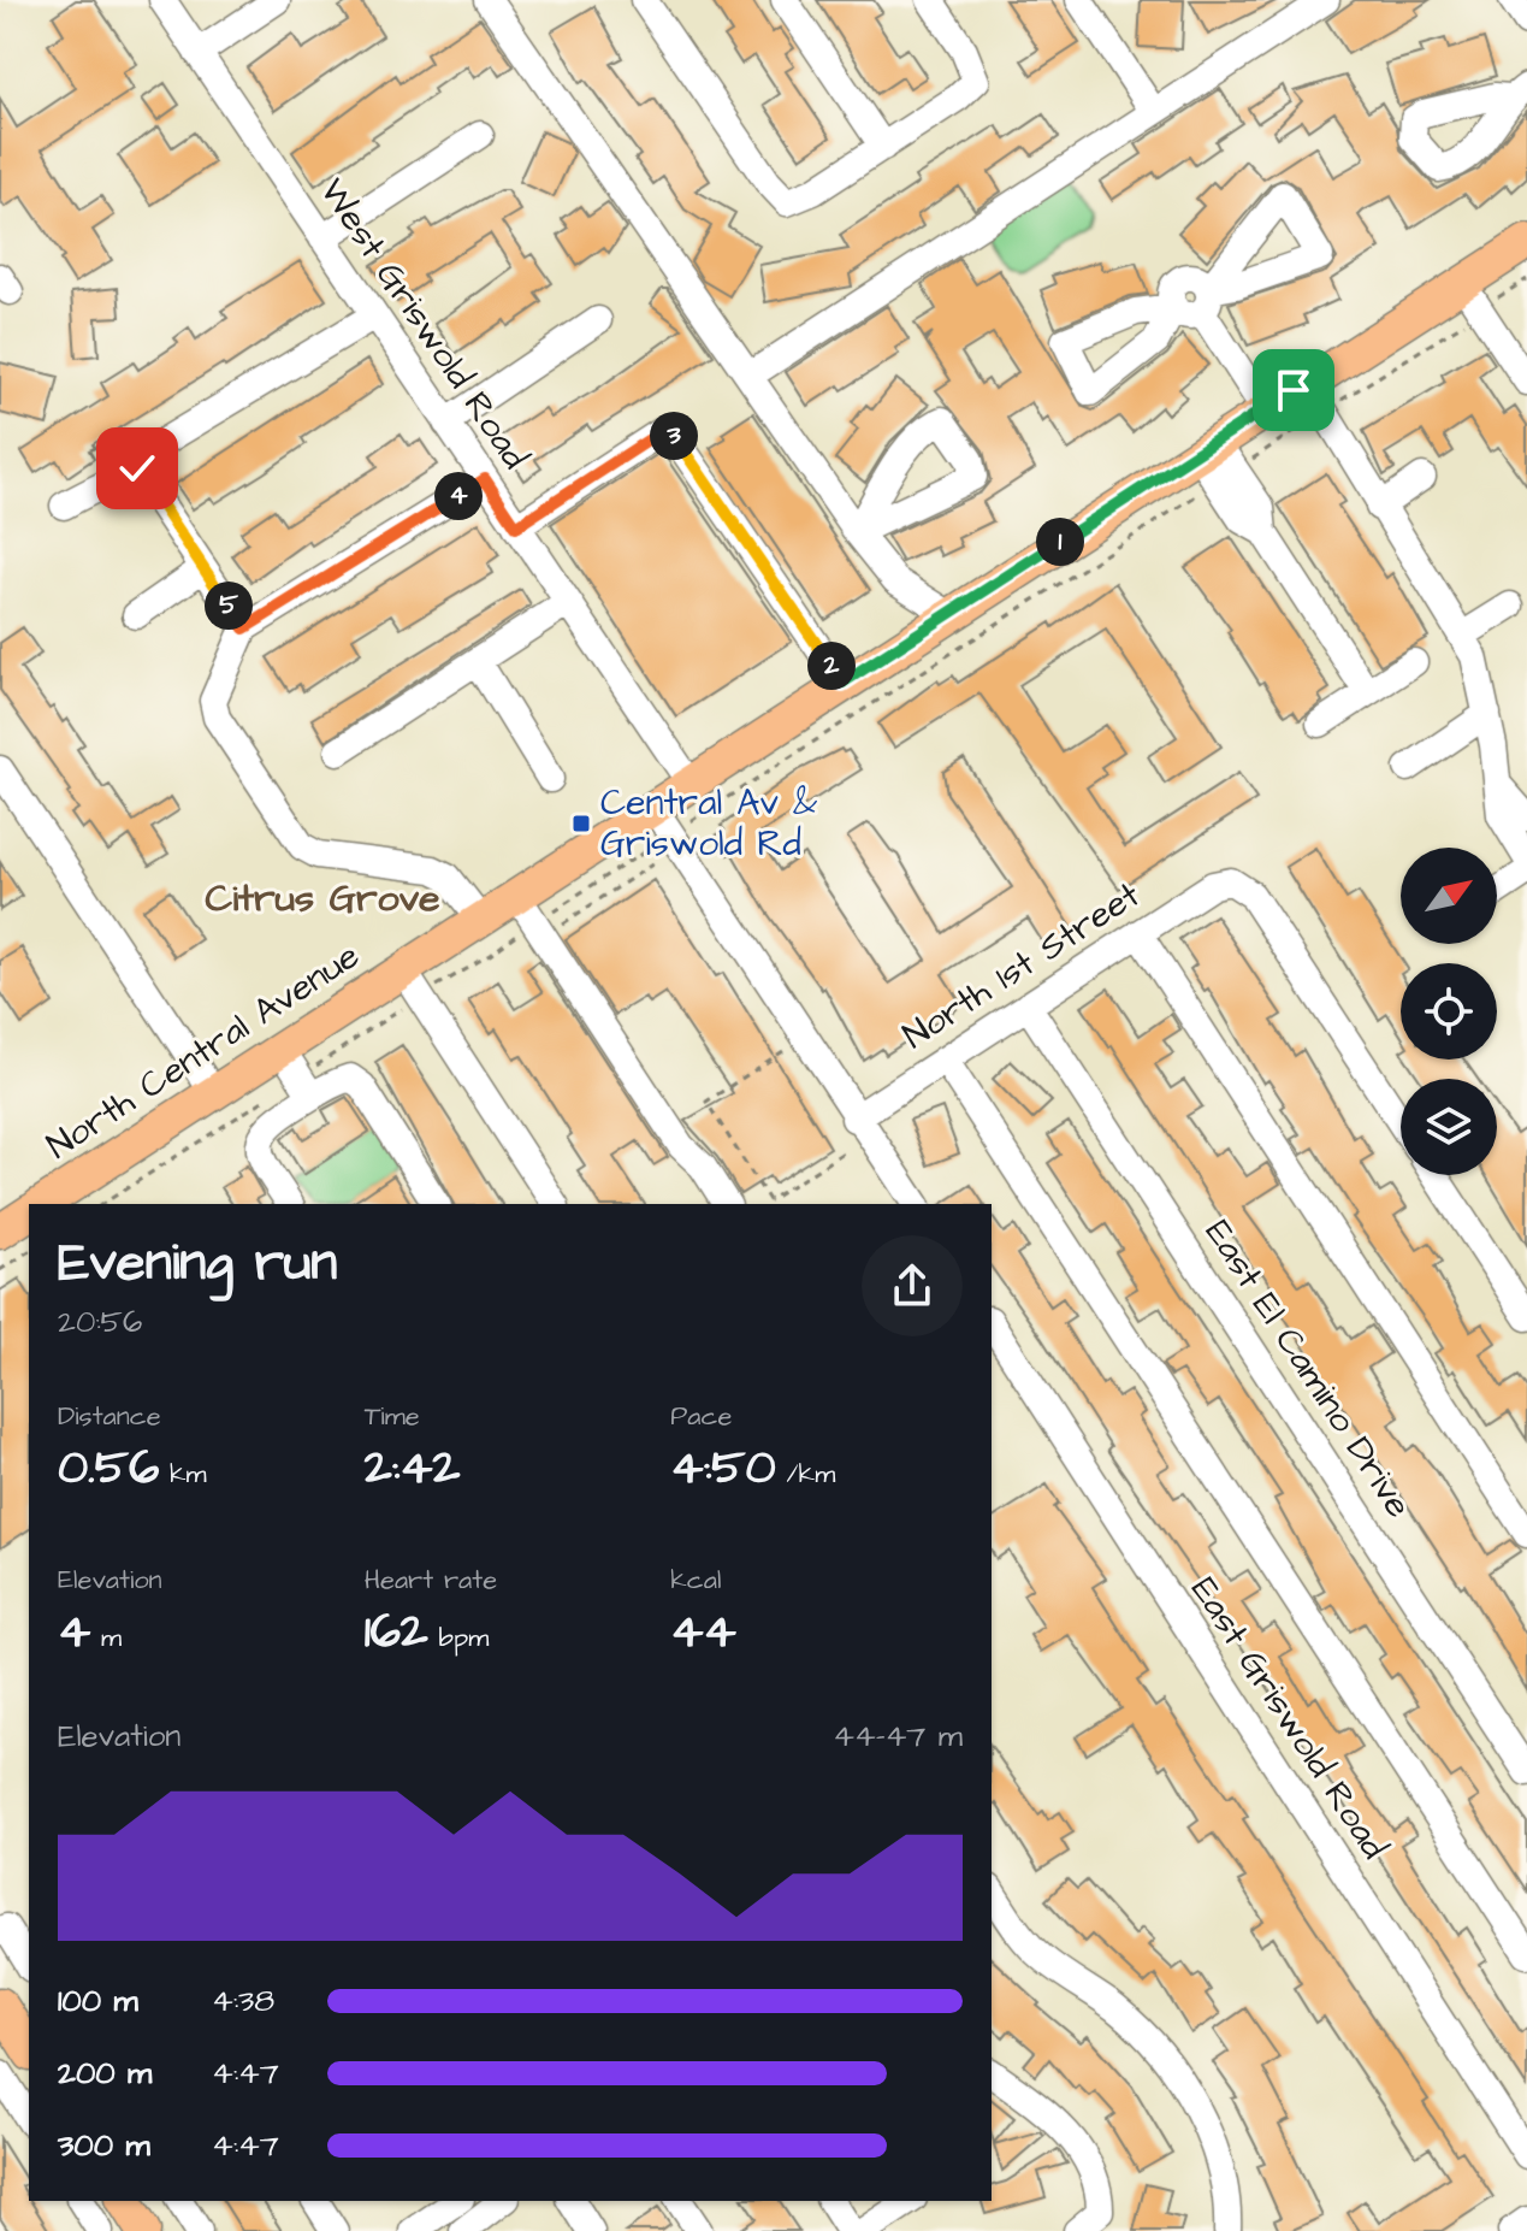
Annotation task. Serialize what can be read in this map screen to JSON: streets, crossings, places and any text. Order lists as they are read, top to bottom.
{
  "streets": {
    "main road": ["North Central Avenue"],
    "street": [
      "West Griswold Road",
      "North 1st Street",
      "East El Camino Drive",
      "East Griswold Road"
    ]
  },
  "crossings": [
    ["West Griswold Road", "North Central Avenue"],
    ["North 1st Street", "East El Camino Drive"]
  ],
  "districts": ["Citrus Grove"],
  "places": {
    "transit": ["Central Av & Griswold Rd"]
  },
  "north": "top right",
  "page": {
    "pins": [
      "3",
      "4",
      "1",
      "5",
      "2"
    ],
    "heading": ["Evening run", "20:56"],
    "stats": [
      ["Distance", "0.56 km"],
      ["Time", "2:42"],
      ["Pace", "4:50 /km"],
      ["Elevation", "4 m"],
      ["Heart rate", "162 bpm"],
      ["kcal", "44"]
    ],
    "chart": ["Elevation", "44–47 m"],
    "list": [
      {
        "name": "100 m",
        "note": "4:38"
      },
      {
        "name": "200 m",
        "note": "4:47"
      },
      {
        "name": "300 m",
        "note": "4:47"
      }
    ]
  }
}
